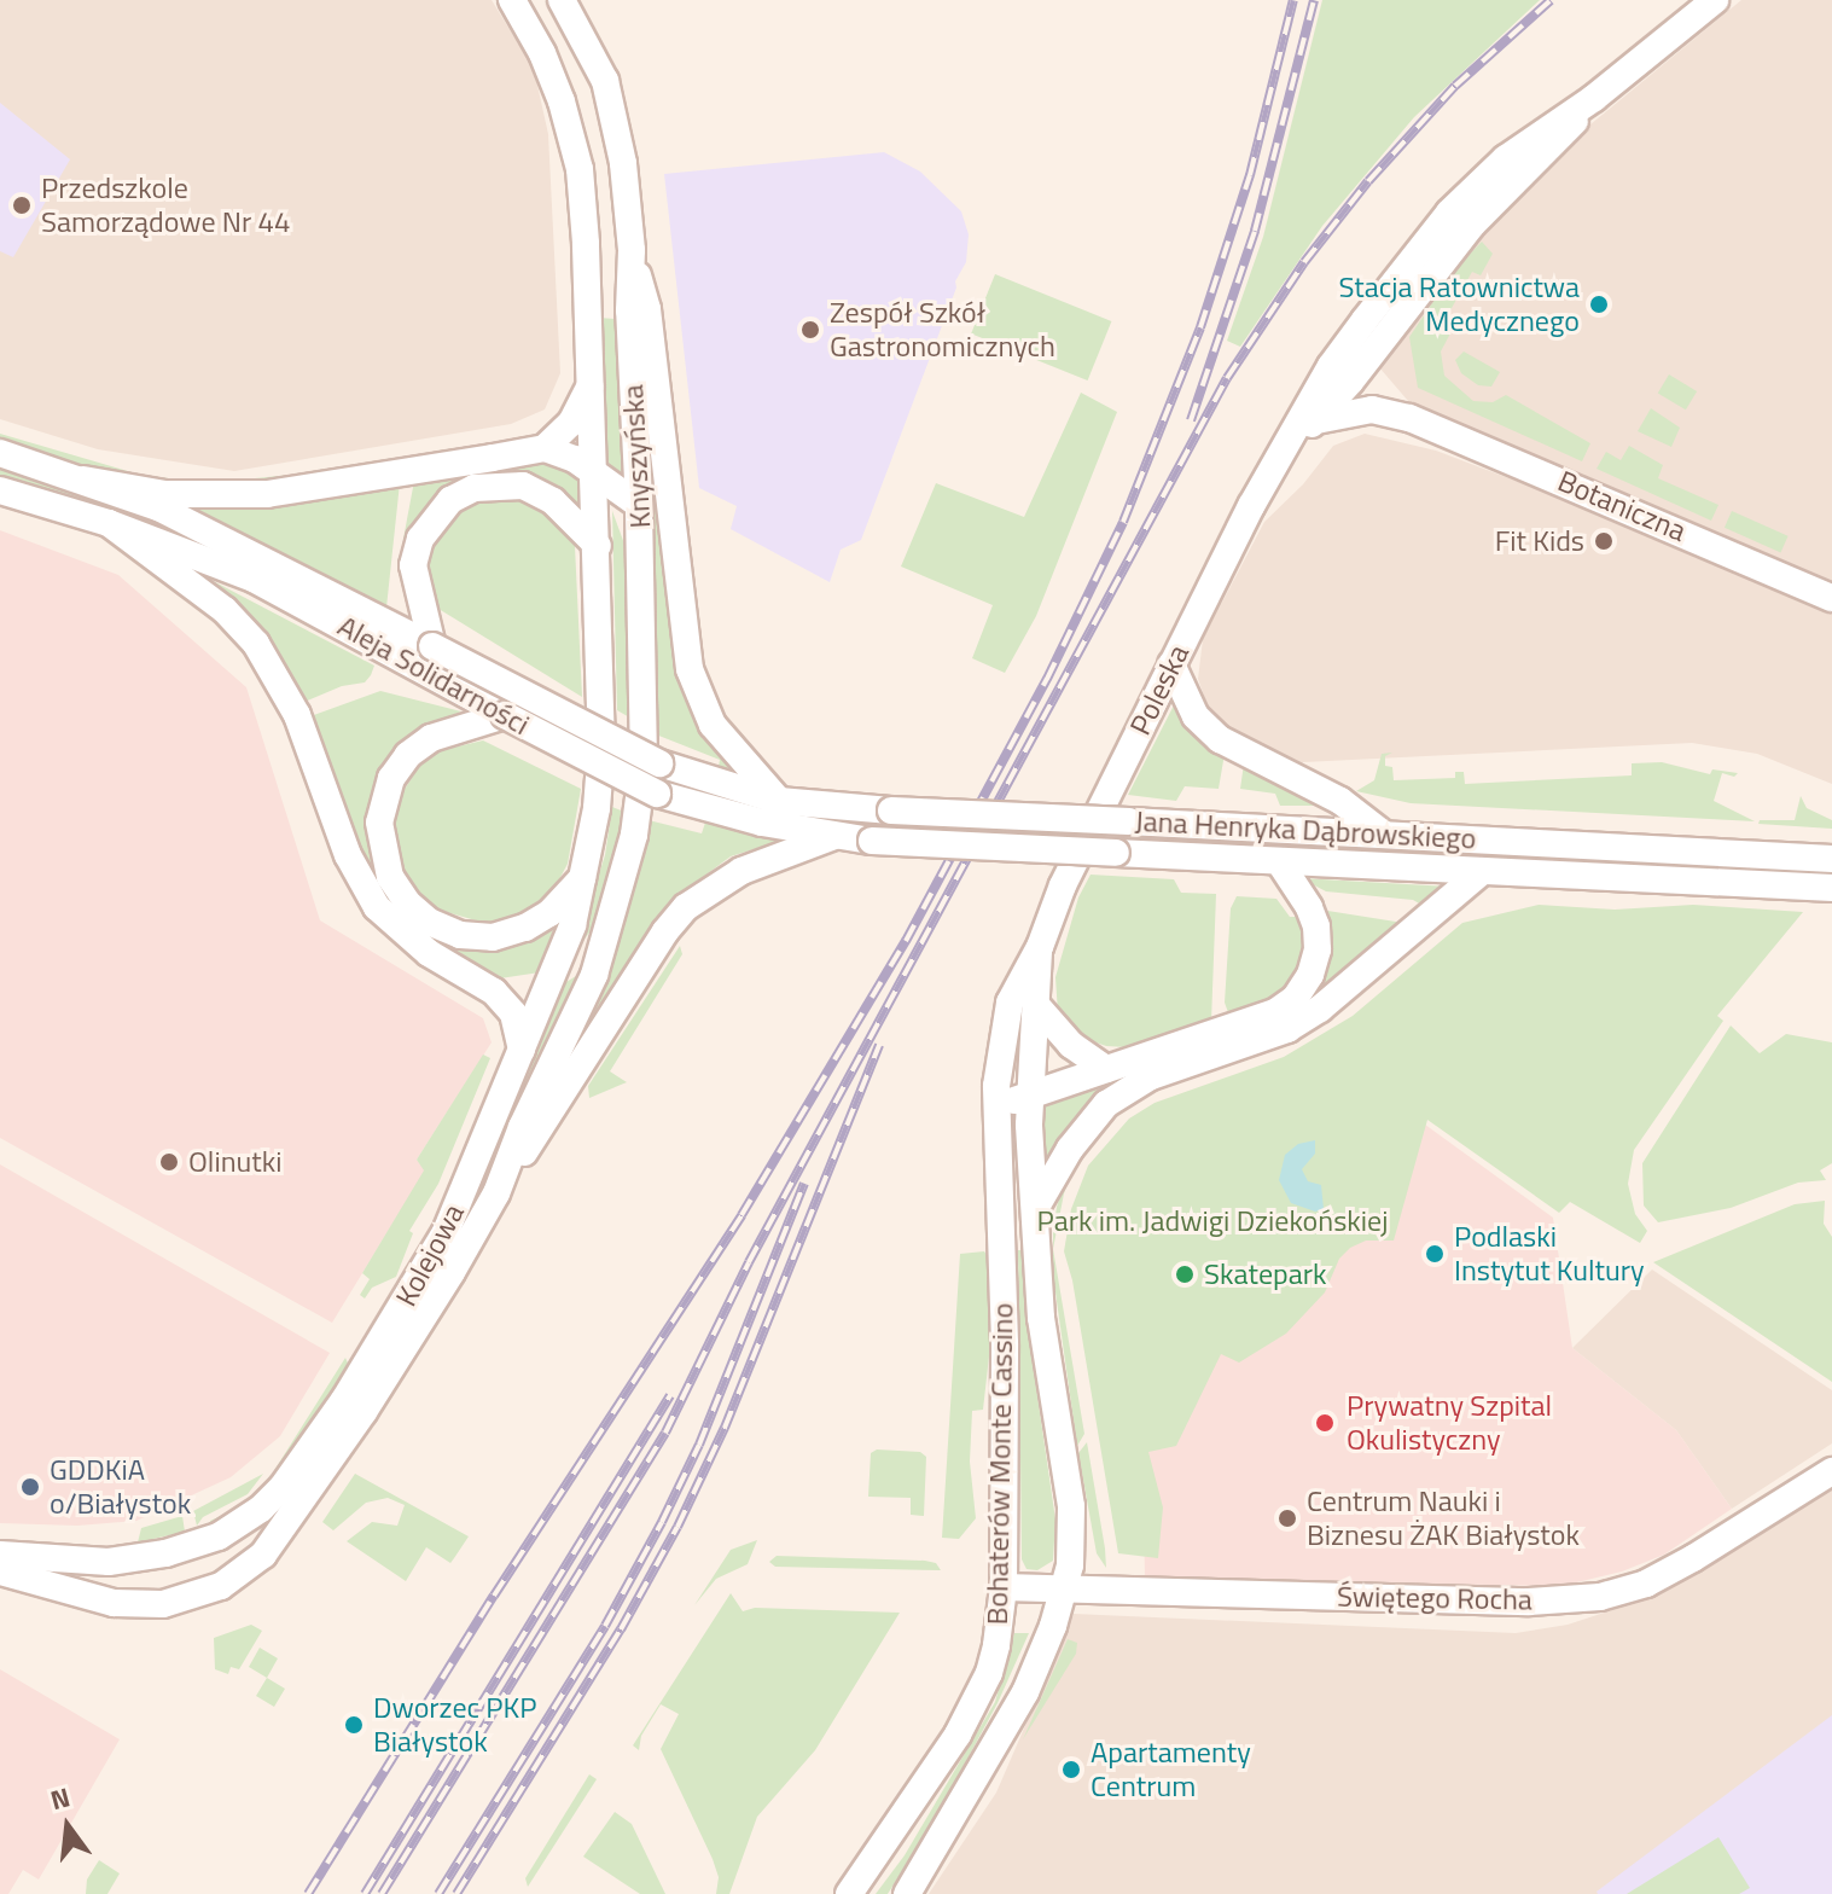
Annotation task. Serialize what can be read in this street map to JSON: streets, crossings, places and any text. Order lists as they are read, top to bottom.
{
  "streets": {
    "main road": [
      "Knyszyńska",
      "Botaniczna",
      "Aleja Solidarności",
      "Poleska",
      "Jana Henryka Dąbrowskiego",
      "Kolejowa",
      "Bohaterów Monte Cassino",
      "Świętego Rocha"
    ]
  },
  "crossings": [
    ["Knyszyńska", "Kolejowa"],
    ["Botaniczna", "Poleska"],
    ["Aleja Solidarności", "Jana Henryka Dąbrowskiego"],
    ["Poleska", "Bohaterów Monte Cassino"],
    ["Bohaterów Monte Cassino", "Świętego Rocha"]
  ],
  "parks": ["Park im. Jadwigi Dziekońskiej"],
  "places": [
    "Przedszkole Samorządowe Nr 44",
    "Stacja Ratownictwa Medycznego",
    "Zespół Szkół Gastronomicznych",
    "Fit Kids",
    "Olinutki",
    "Podlaski Instytut Kultury",
    "Skatepark",
    "Prywatny Szpital Okulistyczny",
    "GDDKiA o/Białystok",
    "Centrum Nauki i Biznesu ŻAK Białystok",
    "Dworzec PKP Białystok",
    "Apartamenty Centrum"
  ],
  "north": "top"
}
